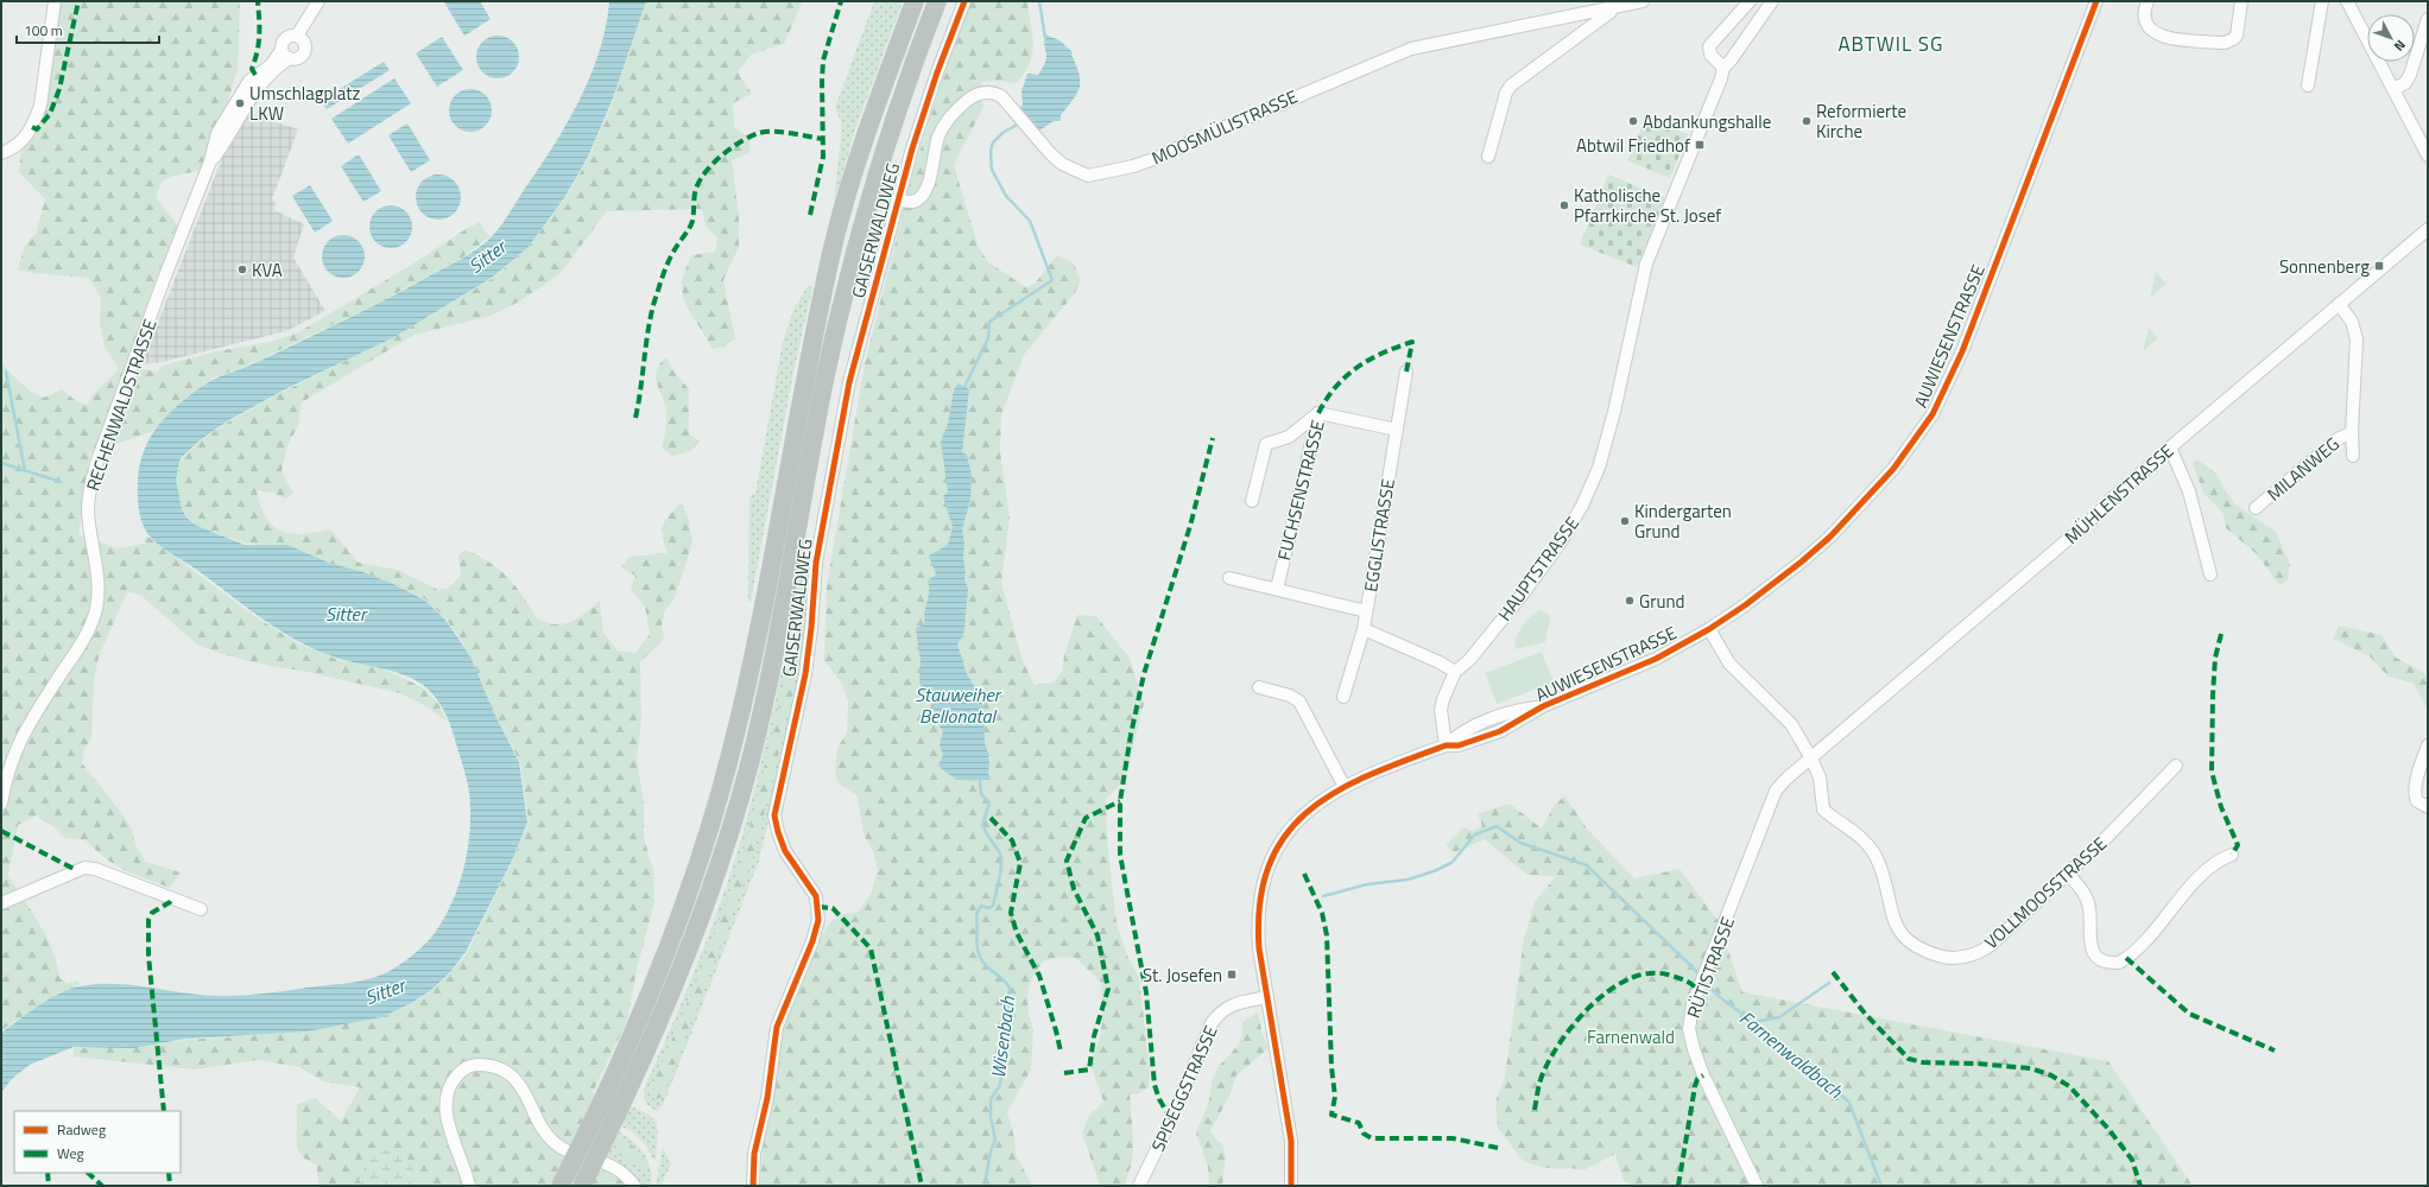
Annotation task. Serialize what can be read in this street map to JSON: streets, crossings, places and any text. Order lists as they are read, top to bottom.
{
  "streets": {
    "street": [
      "MOOSMÜLISTRASSE",
      "GAISERWALDWEG",
      "AUWIESENSTRASSE",
      "RECHENWALDSTRASSE",
      "MILANWEG",
      "FUCHSENSTRASSE",
      "MÜHLENSTRASSE",
      "EGGLISTRASSE",
      "HAUPTSTRASSE",
      "VOLLMOOSSTRASSE",
      "RÜTISTRASSE",
      "SPISEGGSTRASSE"
    ]
  },
  "crossings": [
    ["MOOSMÜLISTRASSE", "GAISERWALDWEG"],
    ["AUWIESENSTRASSE", "HAUPTSTRASSE"],
    ["AUWIESENSTRASSE", "VOLLMOOSSTRASSE"],
    ["FUCHSENSTRASSE", "EGGLISTRASSE"],
    ["MÜHLENSTRASSE", "VOLLMOOSSTRASSE"],
    ["MÜHLENSTRASSE", "RÜTISTRASSE"],
    ["VOLLMOOSSTRASSE", "RÜTISTRASSE"]
  ],
  "districts": ["ABTWIL SG"],
  "water": [
    "Sitter",
    "Stauweiher Bellonatal",
    "Wisenbach",
    "Farnenwaldbach"
  ],
  "parks": ["Farnenwald"],
  "places": {
    "other": [
      "Umschlagplatz LKW",
      "Abdankungshalle",
      "Reformierte Kirche",
      "Katholische Pfarrkirche St. Josef",
      "KVA",
      "Kindergarten Grund",
      "Grund"
    ],
    "transit": ["Abtwil Friedhof", "Sonnenberg", "St. Josefen"]
  },
  "legend": ["Radweg", "Weg"],
  "scale_bar": "100 m",
  "north": "bottom right"
}
